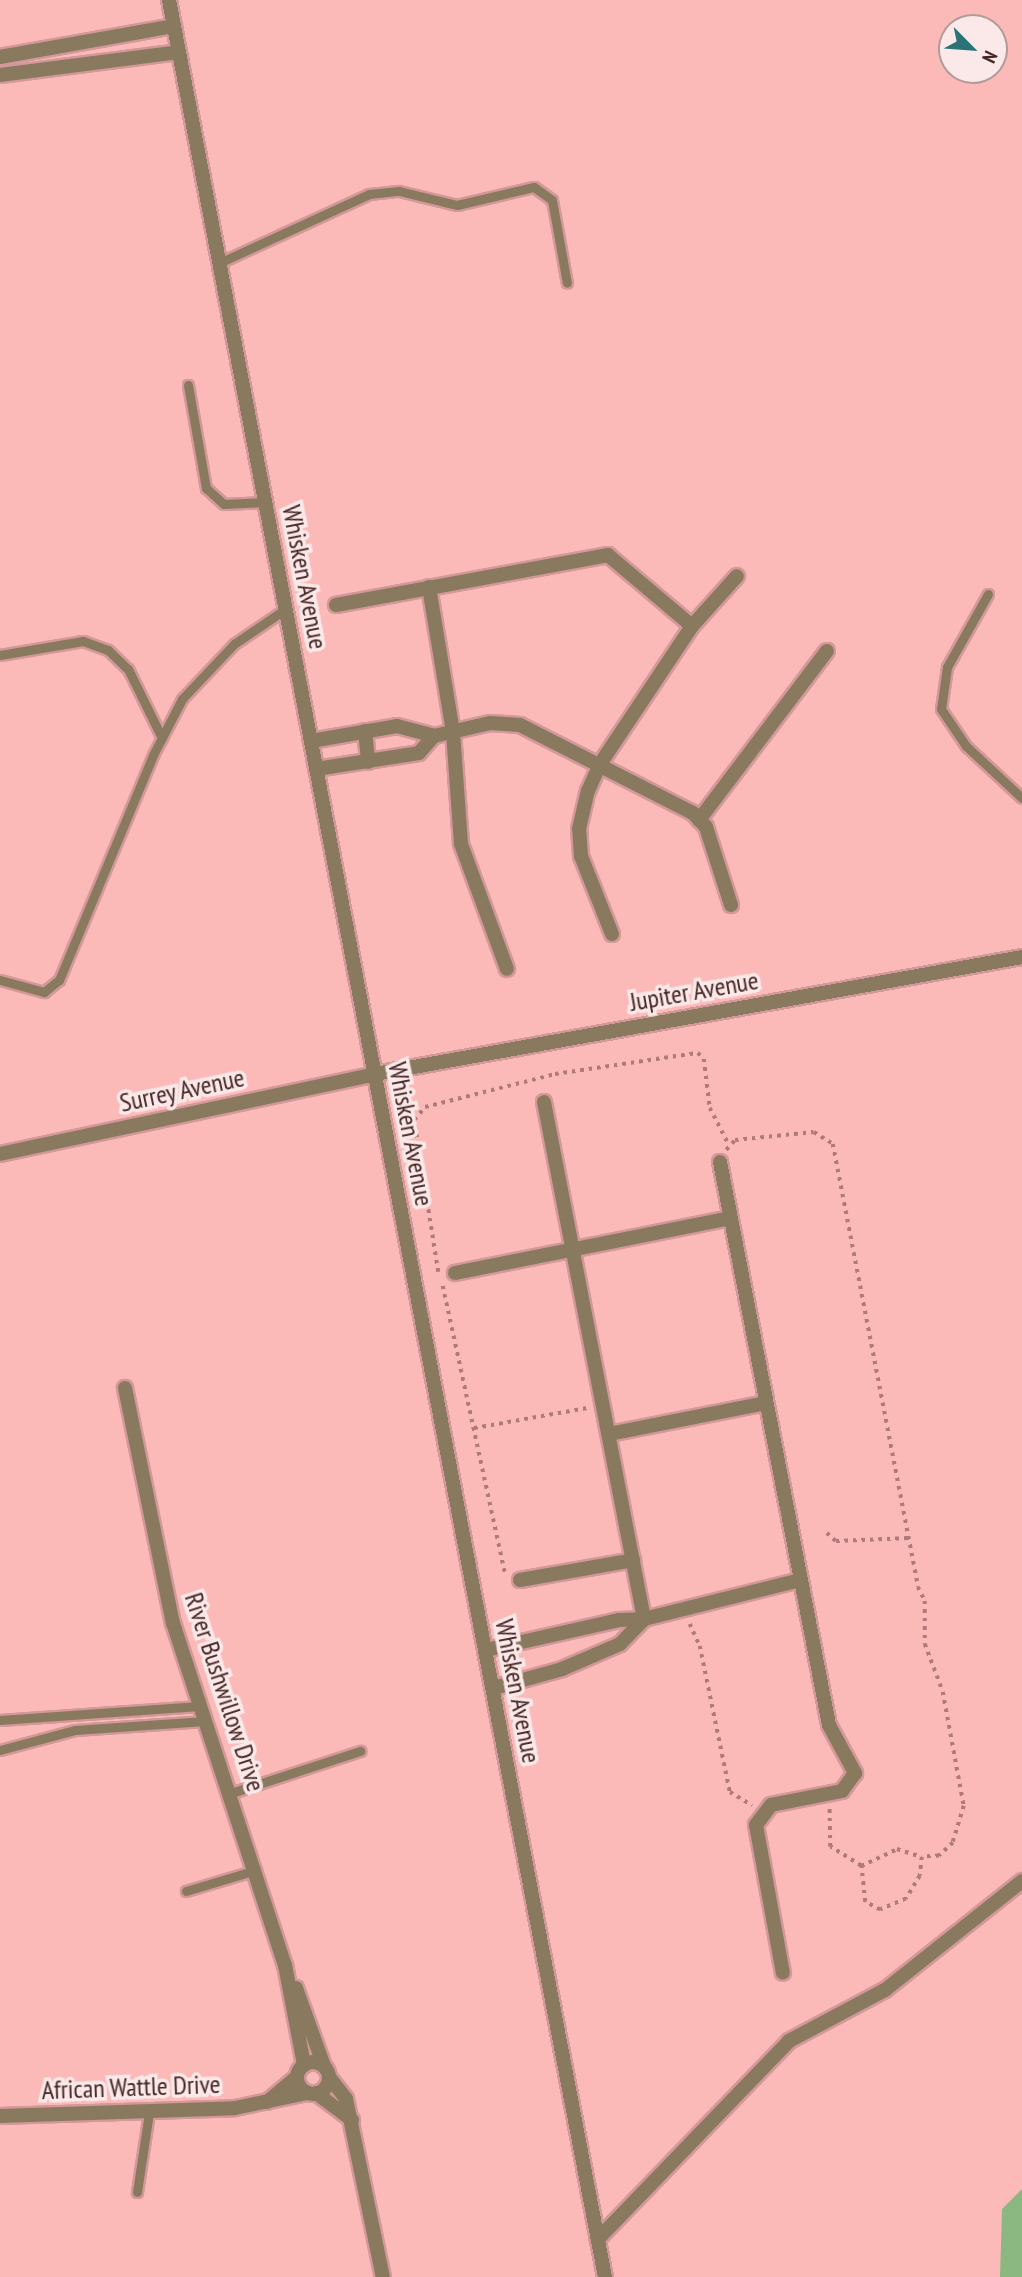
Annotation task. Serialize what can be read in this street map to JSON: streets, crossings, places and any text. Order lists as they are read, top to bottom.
{
  "streets": {
    "street": [
      "Whisken Avenue",
      "Jupiter Avenue",
      "Surrey Avenue",
      "River Bushwillow Drive",
      "African Wattle Drive"
    ]
  },
  "crossings": [
    ["Whisken Avenue", "Jupiter Avenue"],
    ["Whisken Avenue", "Surrey Avenue"],
    ["Jupiter Avenue", "Surrey Avenue"]
  ],
  "north": "bottom right"
}
